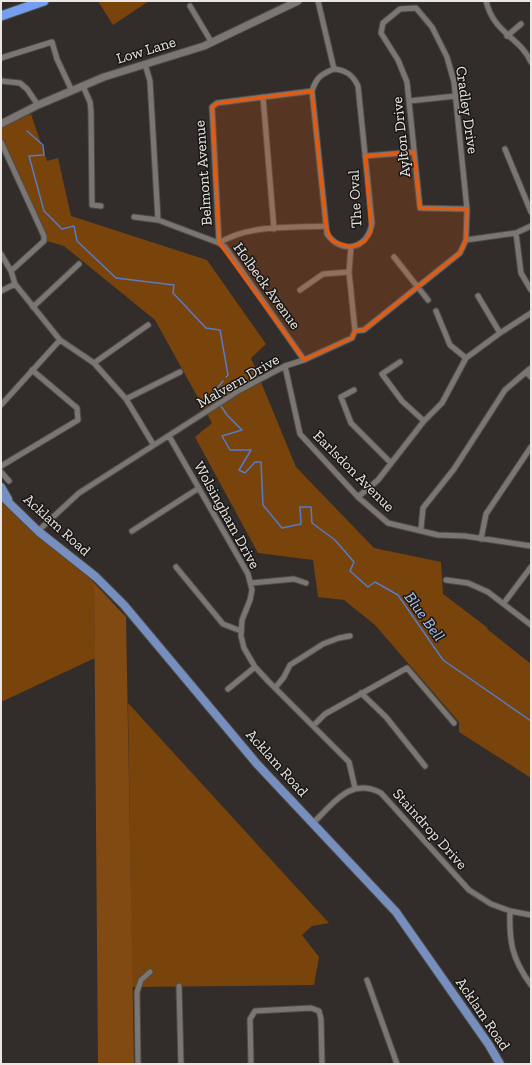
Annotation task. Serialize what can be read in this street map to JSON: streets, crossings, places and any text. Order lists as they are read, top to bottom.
{
  "streets": {
    "main road": ["Low Lane", "Acklam Road"],
    "street": [
      "Cradley Drive",
      "Aylton Drive",
      "Belmont Avenue",
      "The Oval",
      "Holbeck Avenue",
      "Malvern Drive",
      "Earlsdon Avenue",
      "Wolsingham Drive",
      "Staindrop Drive"
    ]
  },
  "crossings": [
    ["Cradley Drive", "Aylton Drive"],
    ["Cradley Drive", "Malvern Drive"],
    ["Belmont Avenue", "The Oval"],
    ["Belmont Avenue", "Holbeck Avenue"],
    ["Holbeck Avenue", "Malvern Drive"],
    ["Malvern Drive", "Earlsdon Avenue"],
    ["Malvern Drive", "Wolsingham Drive"],
    ["Malvern Drive", "Acklam Road"]
  ],
  "water": ["Blue Bell"]
}
